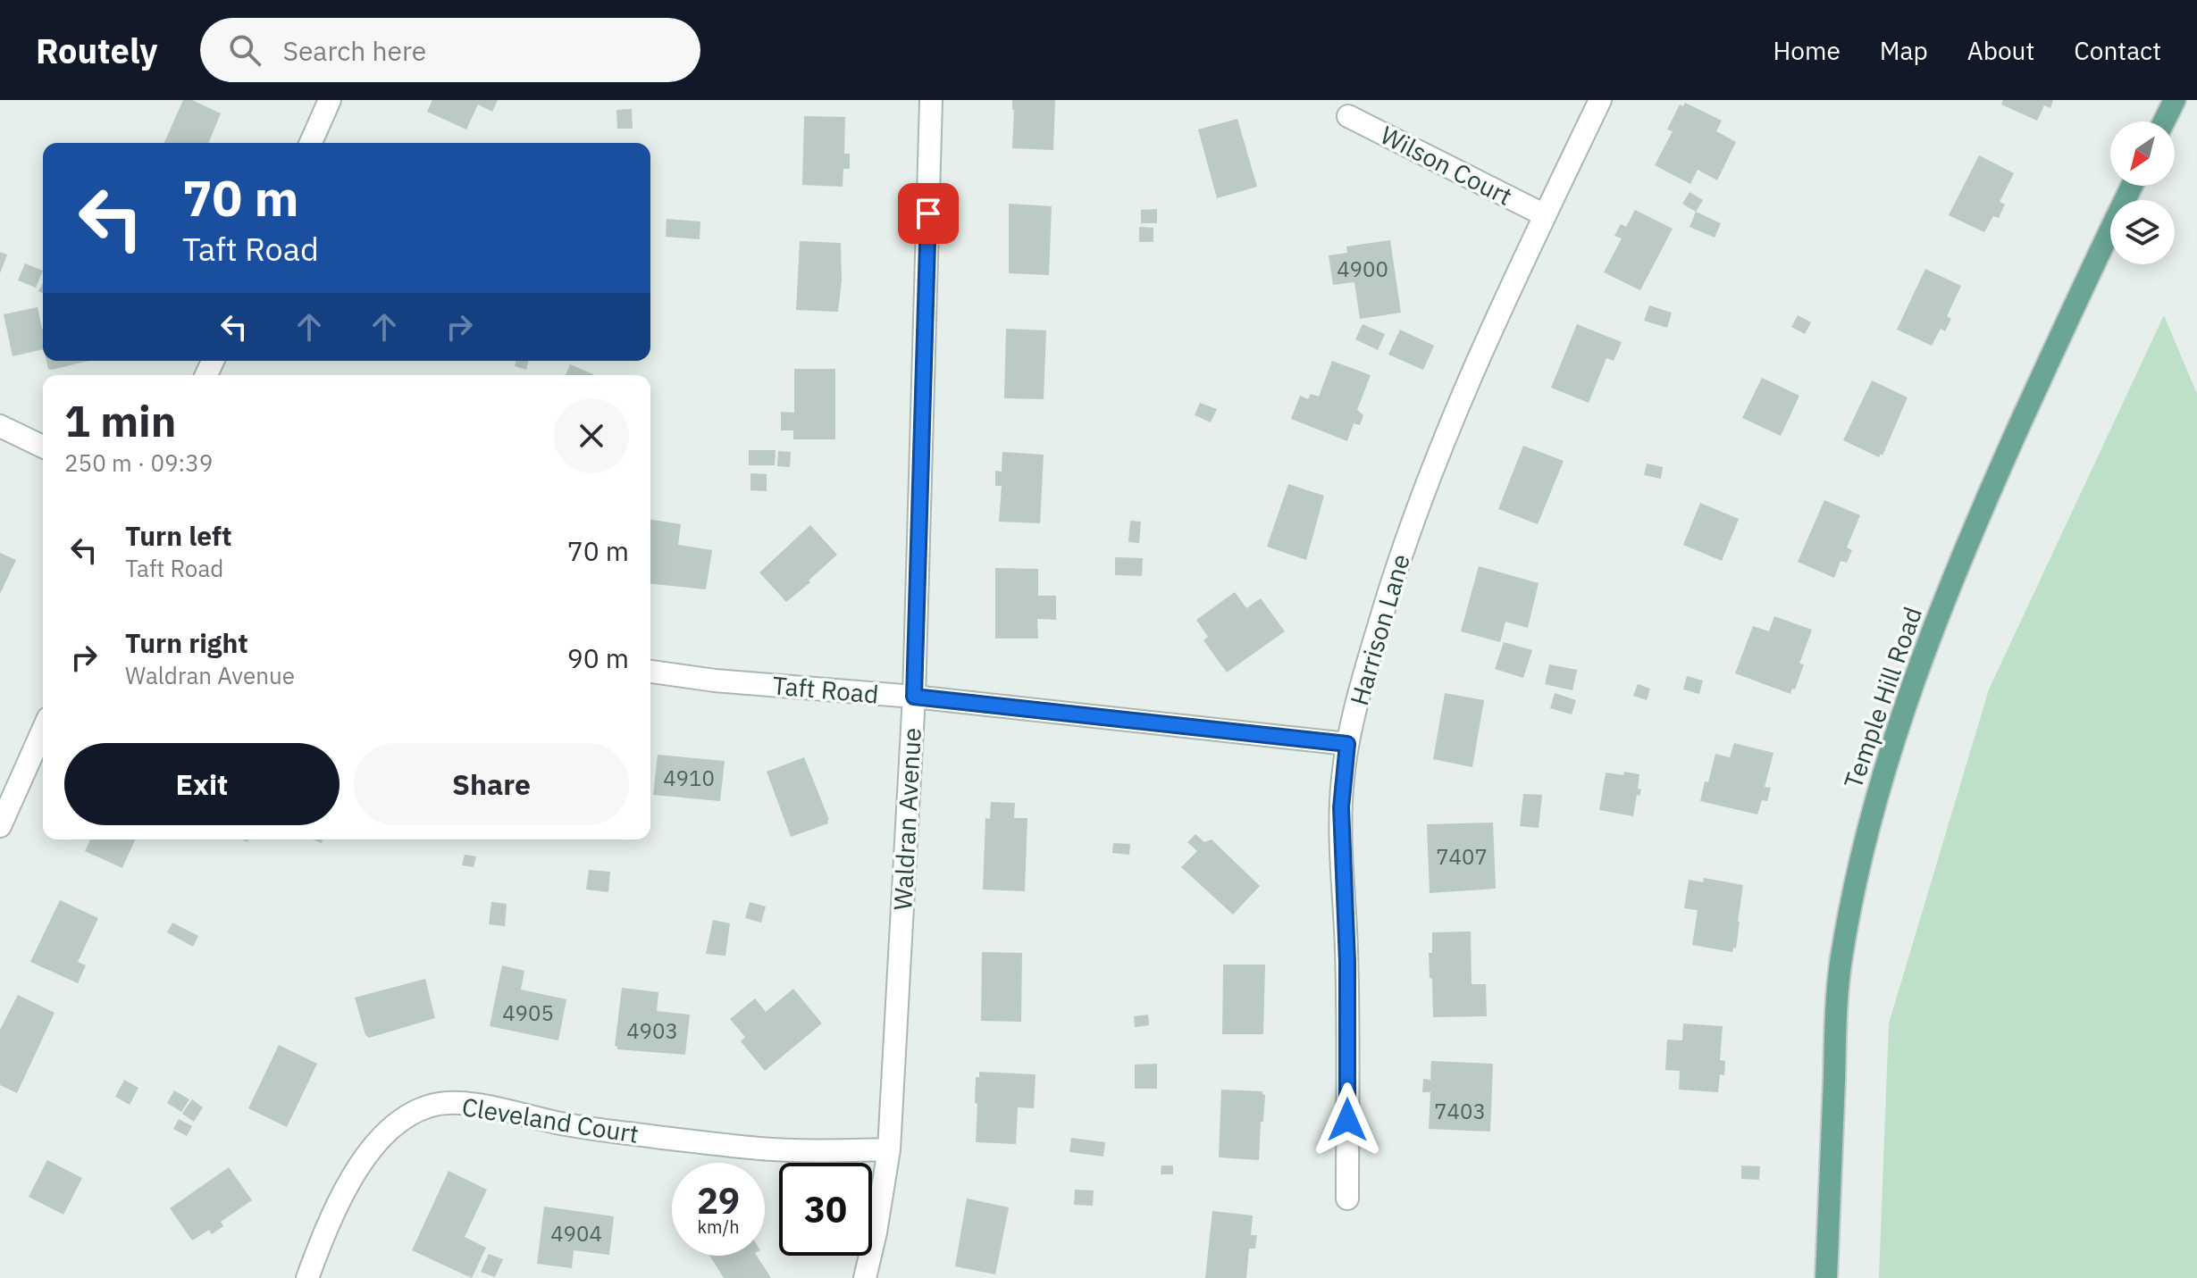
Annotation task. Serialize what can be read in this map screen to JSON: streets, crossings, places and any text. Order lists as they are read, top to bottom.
{
  "streets": {
    "main road": ["Temple Hill Road"],
    "street": [
      "Wilson Court",
      "Harrison Lane",
      "Taft Road",
      "Waldran Avenue",
      "Cleveland Court"
    ]
  },
  "crossings": [
    ["Wilson Court", "Harrison Lane"],
    ["Harrison Lane", "Taft Road"],
    ["Taft Road", "Waldran Avenue"],
    ["Waldran Avenue", "Cleveland Court"]
  ],
  "house_numbers": [
    "4900",
    "4910",
    "7407",
    "4905",
    "4903",
    "7403",
    "4904"
  ],
  "north": "bottom left",
  "page": {
    "header": "Routely",
    "search": "Search here",
    "nav": [
      "Home",
      "Map",
      "About",
      "Contact"
    ],
    "turn": ["70 m", "Taft Road"],
    "heading": ["1 min", "250 m · 09:39"],
    "list": [
      {
        "name": "Turn left",
        "note": "Taft Road",
        "value": "70 m"
      },
      {
        "name": "Turn right",
        "note": "Waldran Avenue",
        "value": "90 m"
      }
    ],
    "buttons": ["Exit", "Share"],
    "speed": "29 km/h",
    "limit": "30"
  }
}
